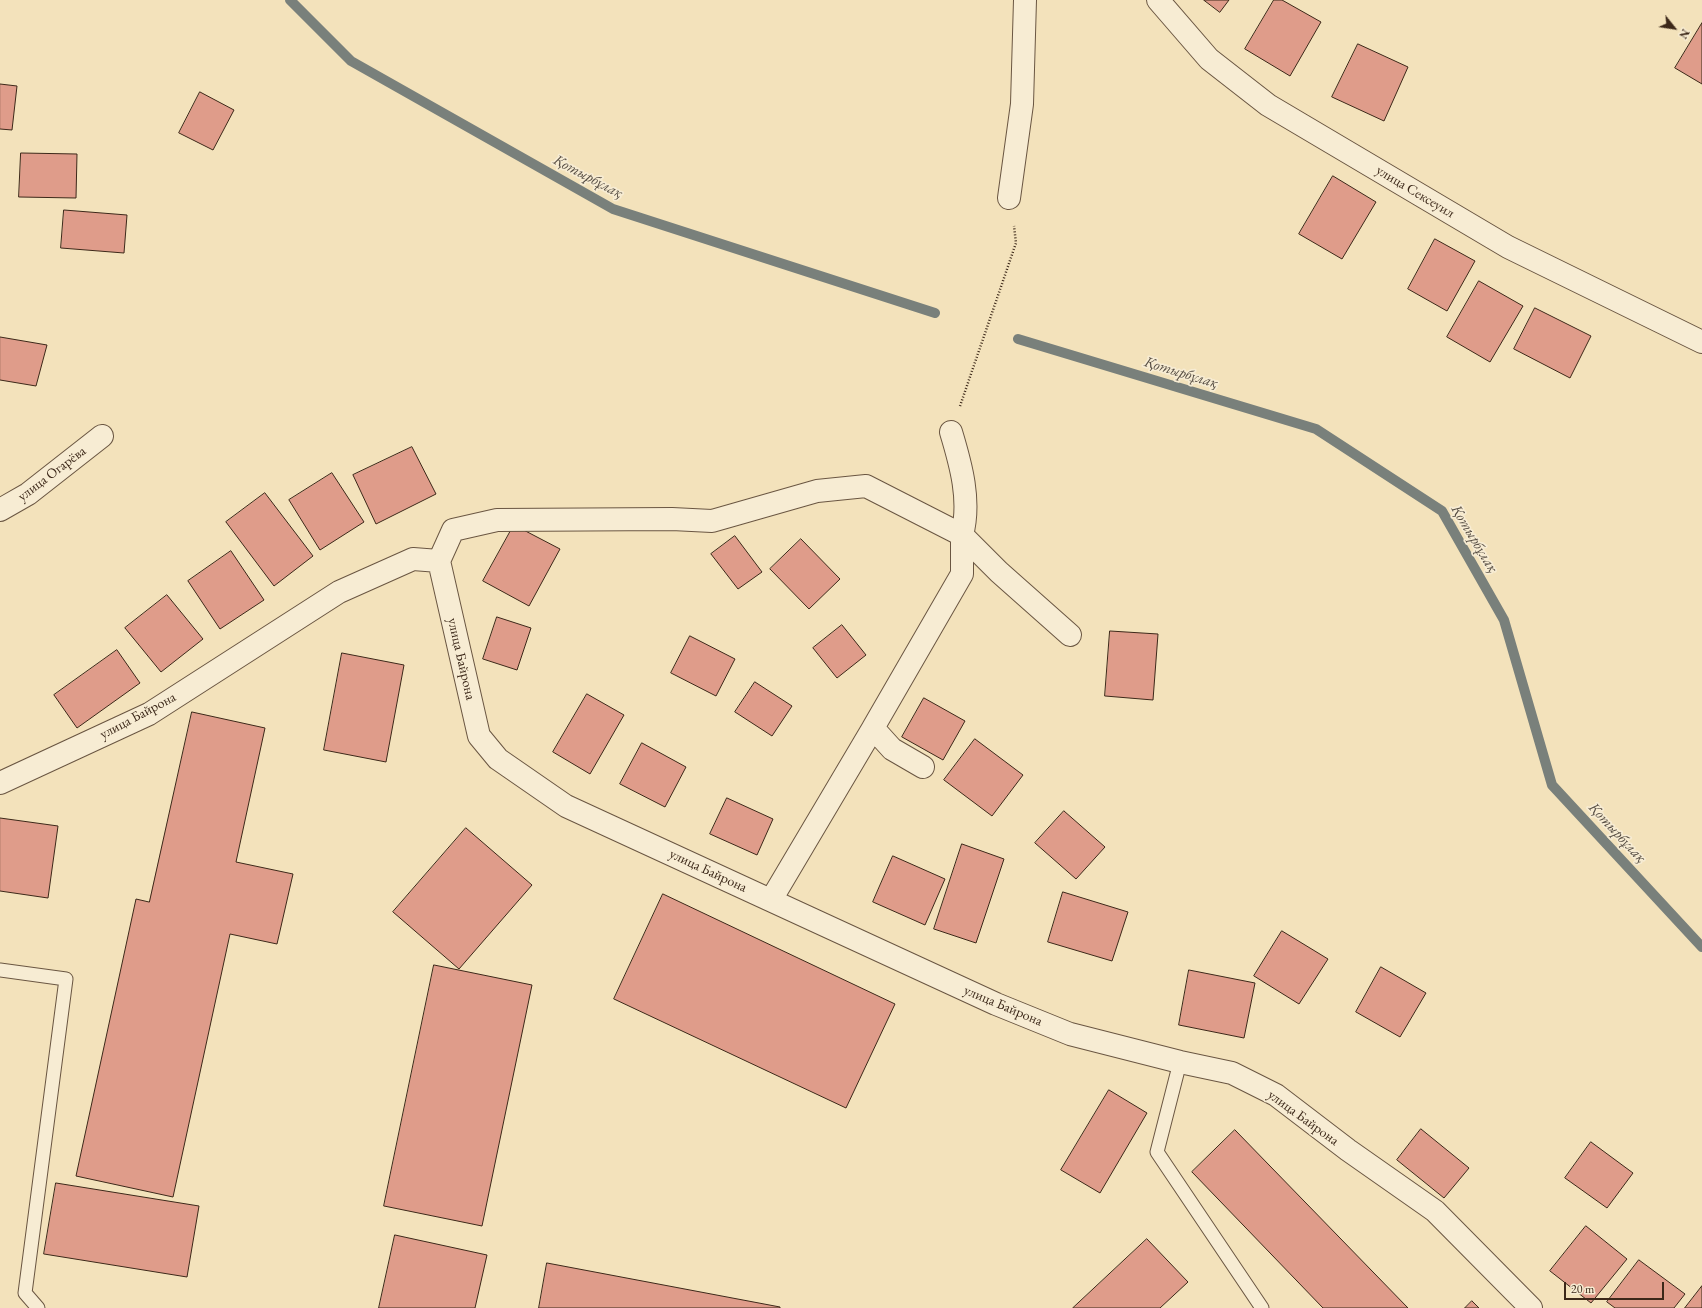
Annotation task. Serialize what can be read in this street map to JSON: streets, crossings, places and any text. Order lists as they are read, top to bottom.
{
  "streets": {
    "street": ["улица Сексеуил", "улица Огарёва", "улица Байрона"]
  },
  "water": ["Қотырбұлақ"],
  "scale_bar": "20 m",
  "north": "bottom right"
}
